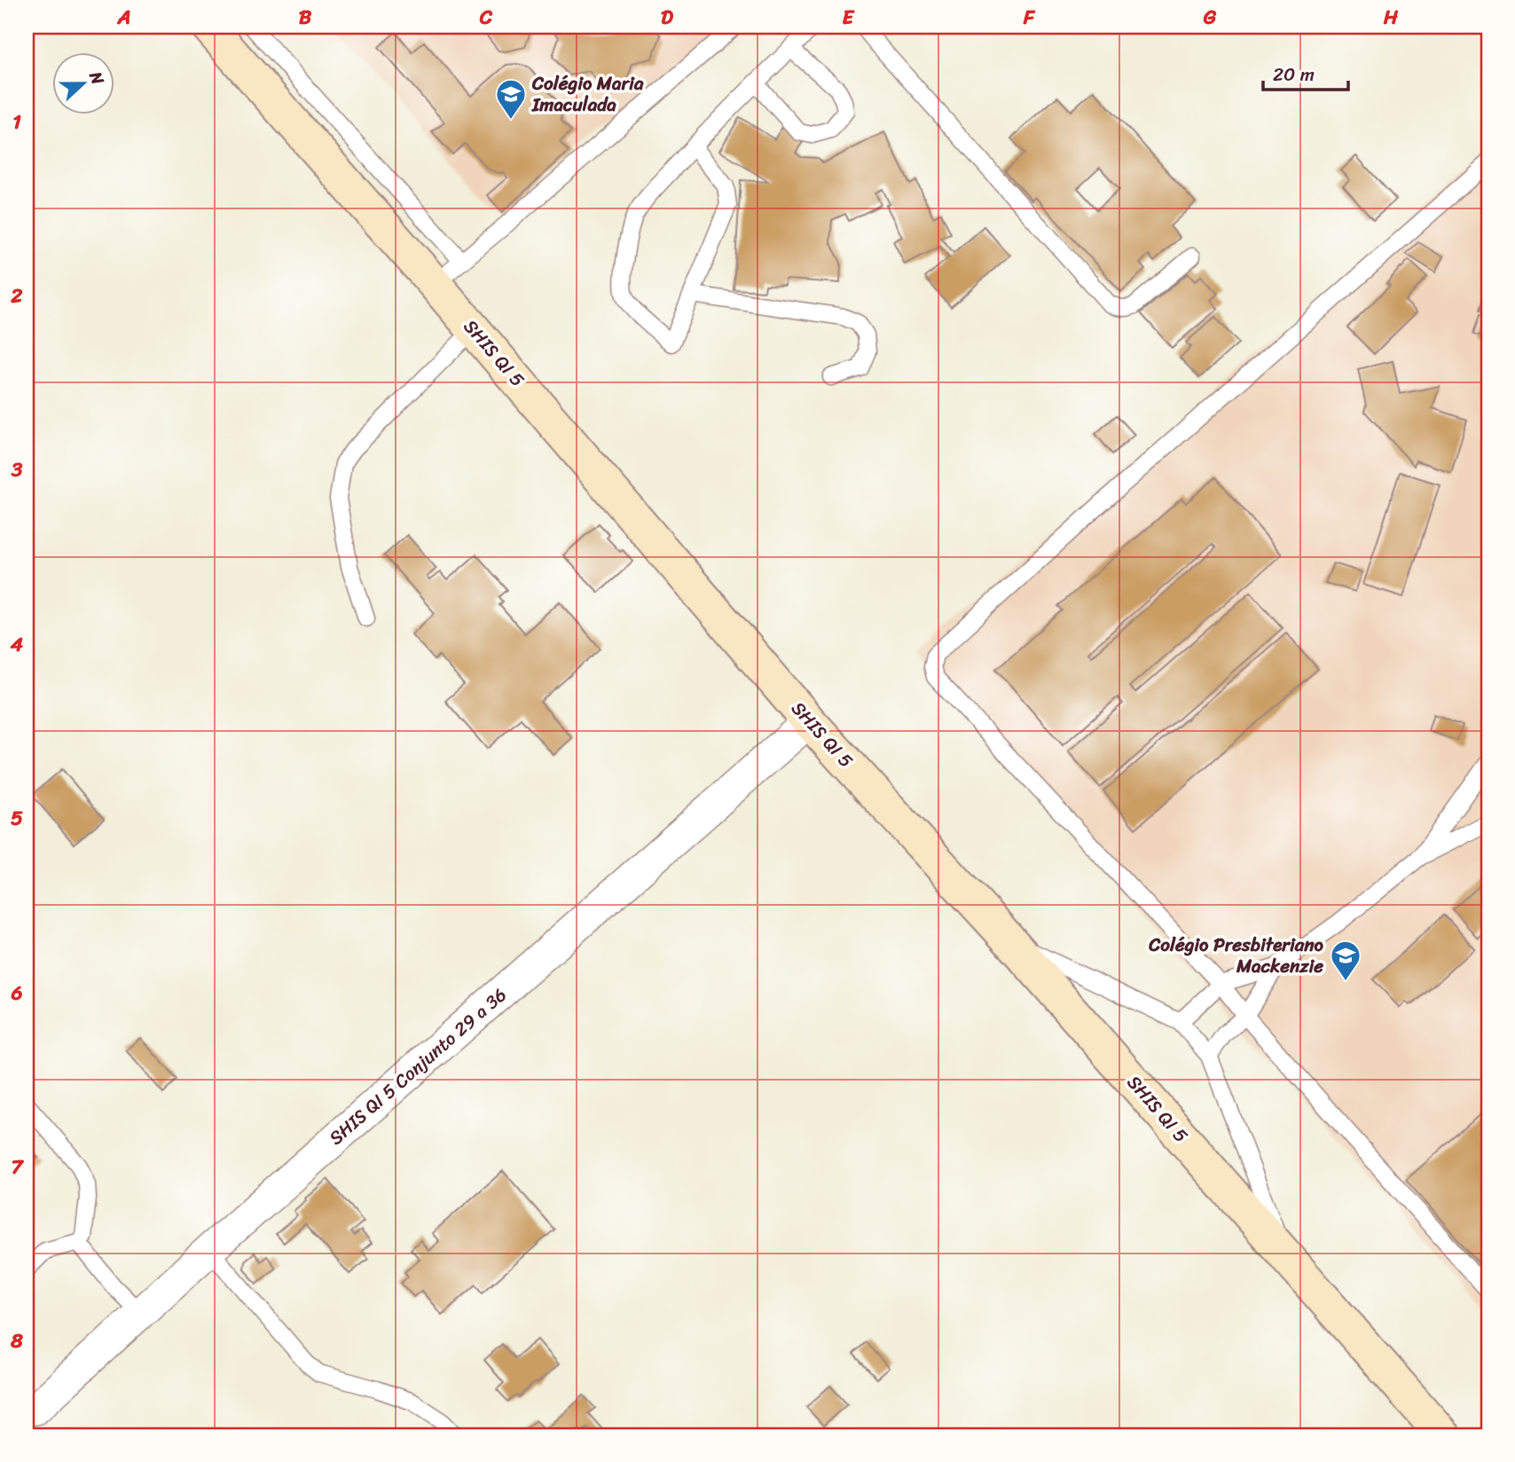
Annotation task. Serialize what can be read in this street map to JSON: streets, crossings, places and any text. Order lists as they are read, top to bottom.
{
  "streets": {
    "street": ["SHIS QI 5", "SHIS QI 5 Conjunto 29 a 36"]
  },
  "crossings": [
    ["SHIS QI 5", "SHIS QI 5 Conjunto 29 a 36"]
  ],
  "places": {
    "school or university": ["Colégio Maria Imaculada", "Colégio Presbiteriano Mackenzie"]
  },
  "scale_bar": "20 m",
  "north": "right",
  "grid": {
    "columns": [
      "A",
      "B",
      "C",
      "D",
      "E",
      "F",
      "G",
      "H"
    ],
    "rows": [
      "1",
      "2",
      "3",
      "4",
      "5",
      "6",
      "7",
      "8"
    ]
  }
}
